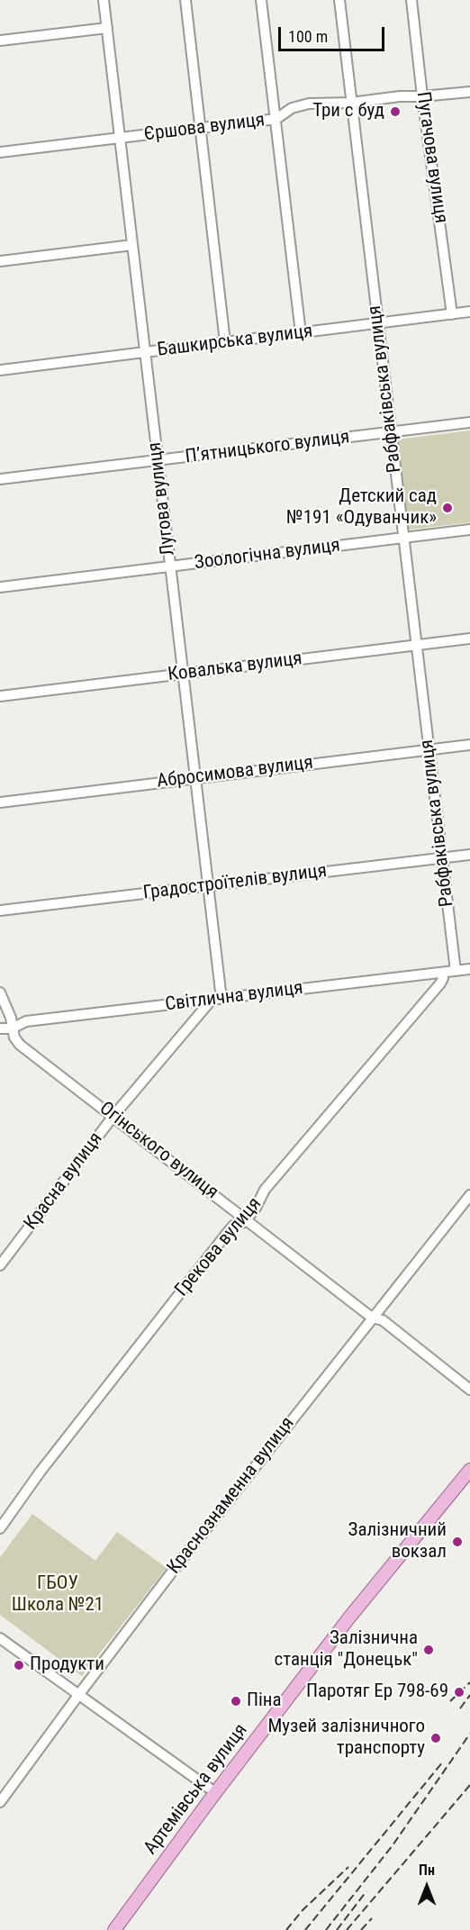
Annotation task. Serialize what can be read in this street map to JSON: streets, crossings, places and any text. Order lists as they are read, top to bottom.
{
  "streets": {
    "main road": ["Артемівська вулиця"],
    "street": [
      "Єршова вулиця",
      "Пугачова вулиця",
      "Башкирська вулиця",
      "Рабфаківська вулиця",
      "П’ятницького вулиця",
      "Лугова вулиця",
      "Зоологічна вулиця",
      "Ковалька вулиця",
      "Абросимова вулиця",
      "Градостроїтелiв вулиця",
      "Світлична вулиця",
      "Огінського вулиця",
      "Красна вулиця",
      "Грекова вулиця",
      "Краснознаменна вулиця"
    ]
  },
  "crossings": [
    ["Єршова вулиця", "Пугачова вулиця"],
    ["Єршова вулиця", "Рабфаківська вулиця"],
    ["Єршова вулиця", "Лугова вулиця"],
    ["Пугачова вулиця", "Башкирська вулиця"],
    ["Башкирська вулиця", "Рабфаківська вулиця"],
    ["Башкирська вулиця", "Лугова вулиця"],
    ["Рабфаківська вулиця", "П’ятницького вулиця"],
    ["Рабфаківська вулиця", "Зоологічна вулиця"],
    ["Рабфаківська вулиця", "Ковалька вулиця"],
    ["Рабфаківська вулиця", "Абросимова вулиця"],
    ["Рабфаківська вулиця", "Градостроїтелiв вулиця"],
    ["Рабфаківська вулиця", "Світлична вулиця"],
    ["П’ятницького вулиця", "Лугова вулиця"],
    ["Лугова вулиця", "Зоологічна вулиця"],
    ["Лугова вулиця", "Ковалька вулиця"],
    ["Лугова вулиця", "Абросимова вулиця"],
    ["Лугова вулиця", "Градостроїтелiв вулиця"],
    ["Лугова вулиця", "Світлична вулиця"],
    ["Лугова вулиця", "Красна вулиця"],
    ["Світлична вулиця", "Огінського вулиця"],
    ["Світлична вулиця", "Красна вулиця"],
    ["Світлична вулиця", "Грекова вулиця"],
    ["Огінського вулиця", "Красна вулиця"],
    ["Огінського вулиця", "Грекова вулиця"],
    ["Огінського вулиця", "Краснознаменна вулиця"]
  ],
  "parks": ["ГБОУ Школа №21"],
  "places": [
    "Три с буд",
    "Детский сад №191 «Одуванчик»",
    "Залізничний вокзал",
    "Залізнична станція \"Донецьк\"",
    "Продукти",
    "Паротяг Ер 798-69",
    "Піна",
    "Музей залізничного транспорту"
  ],
  "scale_bar": "100 m",
  "north": "top"
}
